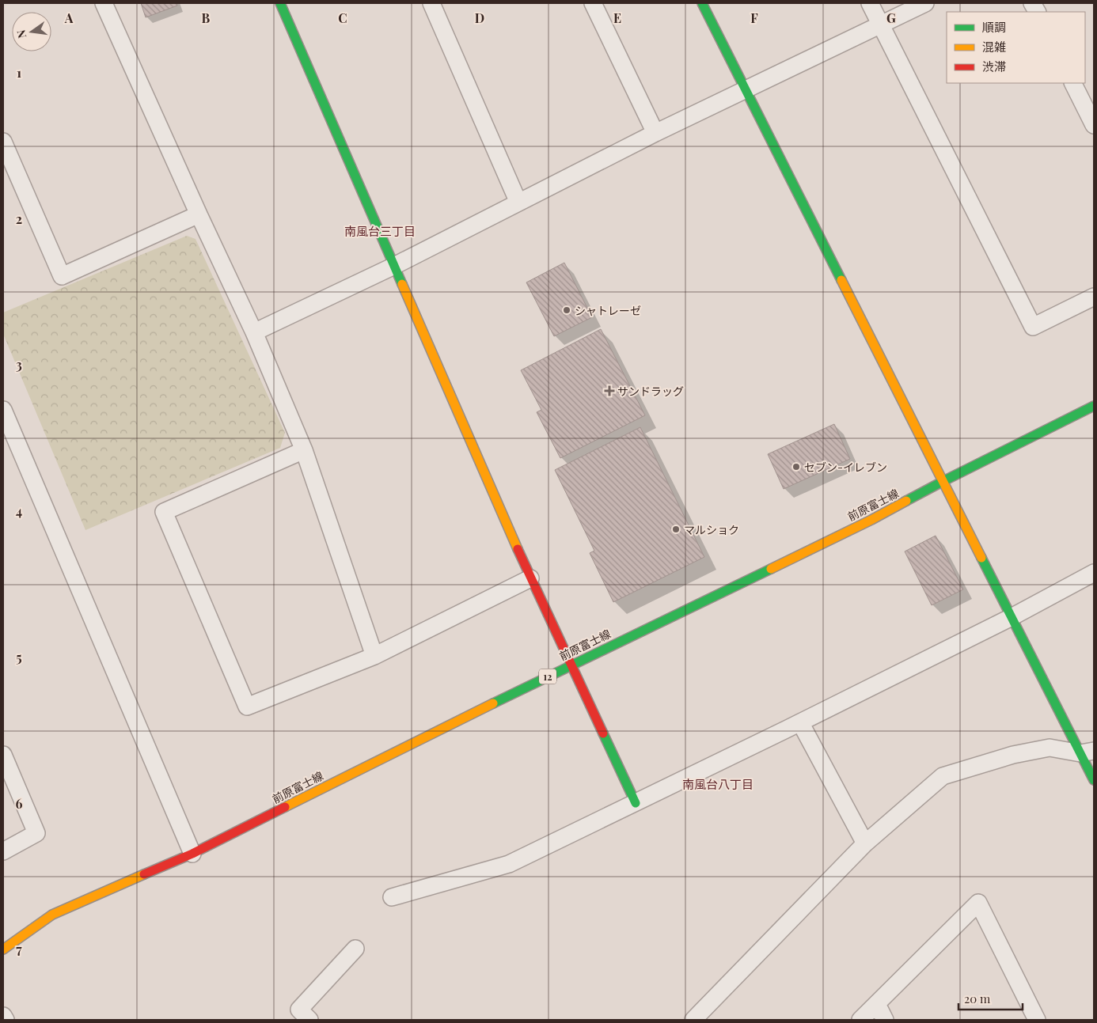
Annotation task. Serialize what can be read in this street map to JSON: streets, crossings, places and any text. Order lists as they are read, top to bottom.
{
  "streets": {
    "street": ["前原富士線", "12"]
  },
  "districts": ["南風台三丁目", "南風台八丁目"],
  "places": {
    "other": ["シャトレーゼ", "セブン-イレブン", "マルショク"],
    "health": ["サンドラッグ"]
  },
  "legend": ["順調", "混雑", "渋滞"],
  "scale_bar": "20 m",
  "north": "left",
  "grid": {
    "columns": [
      "A",
      "B",
      "C",
      "D",
      "E",
      "F",
      "G"
    ],
    "rows": [
      "1",
      "2",
      "3",
      "4",
      "5",
      "6",
      "7"
    ]
  }
}
